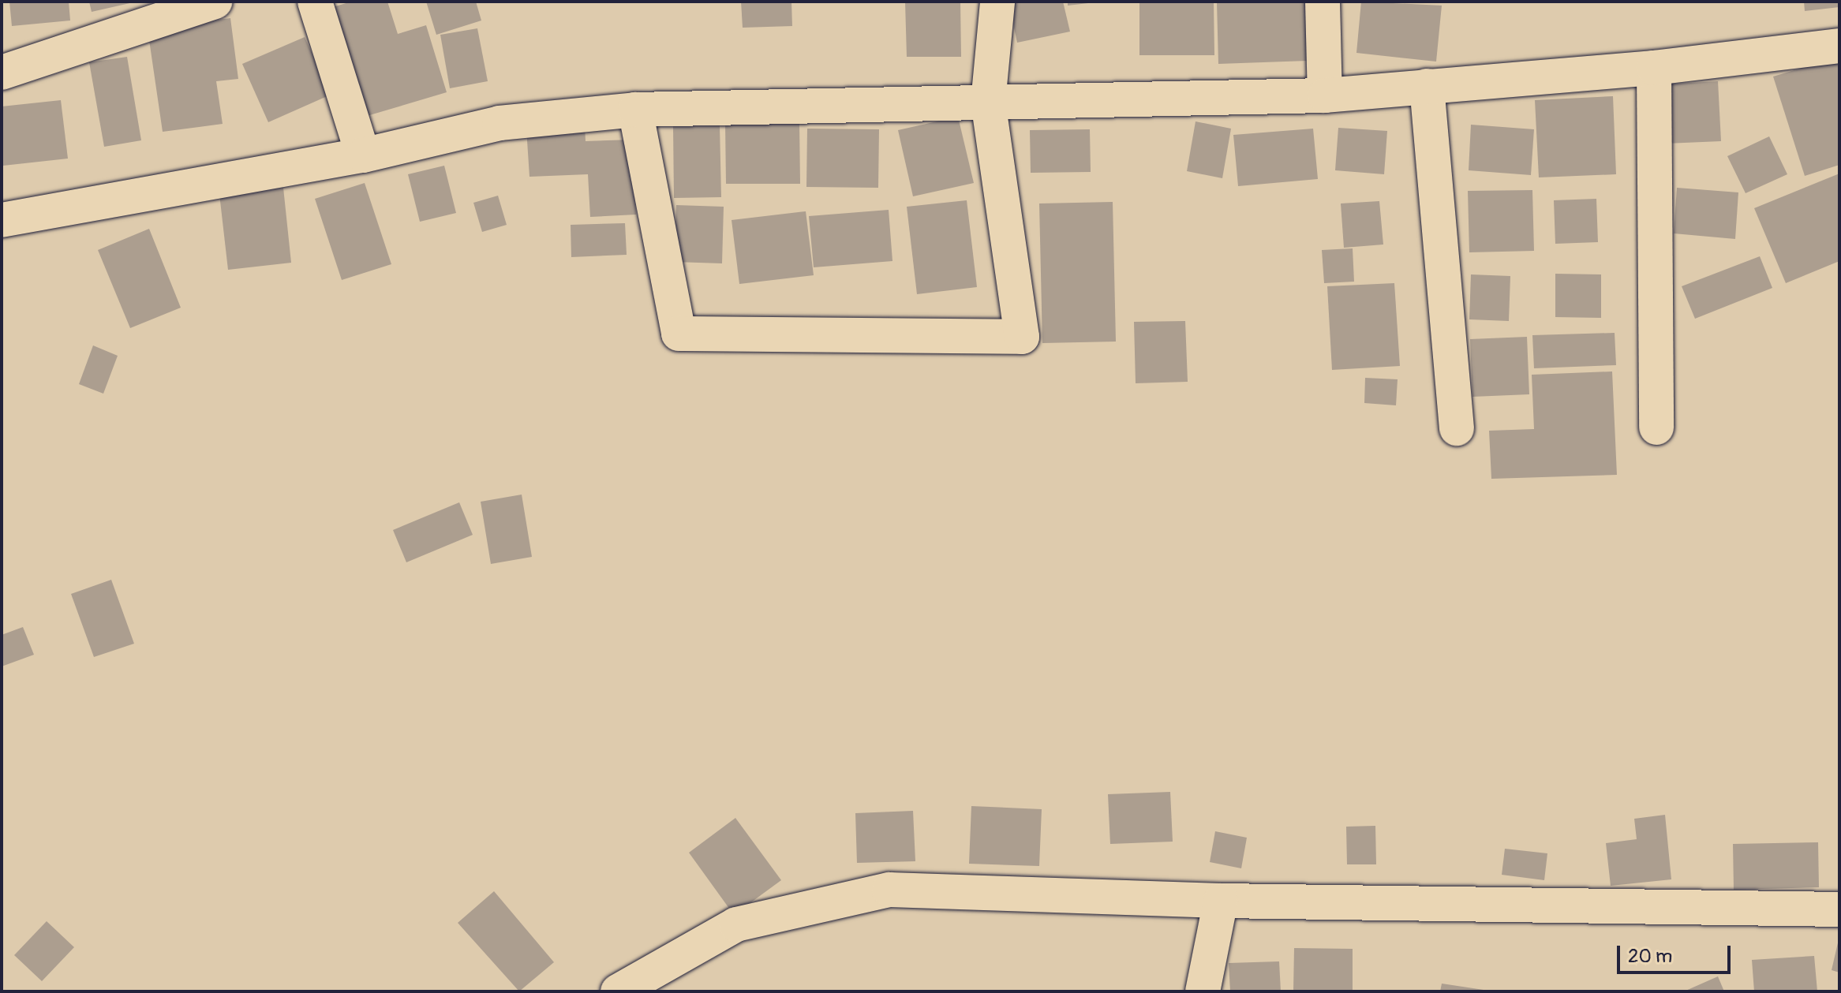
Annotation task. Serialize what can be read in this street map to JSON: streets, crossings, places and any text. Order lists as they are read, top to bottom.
{
  "scale_bar": "20 m"
}
